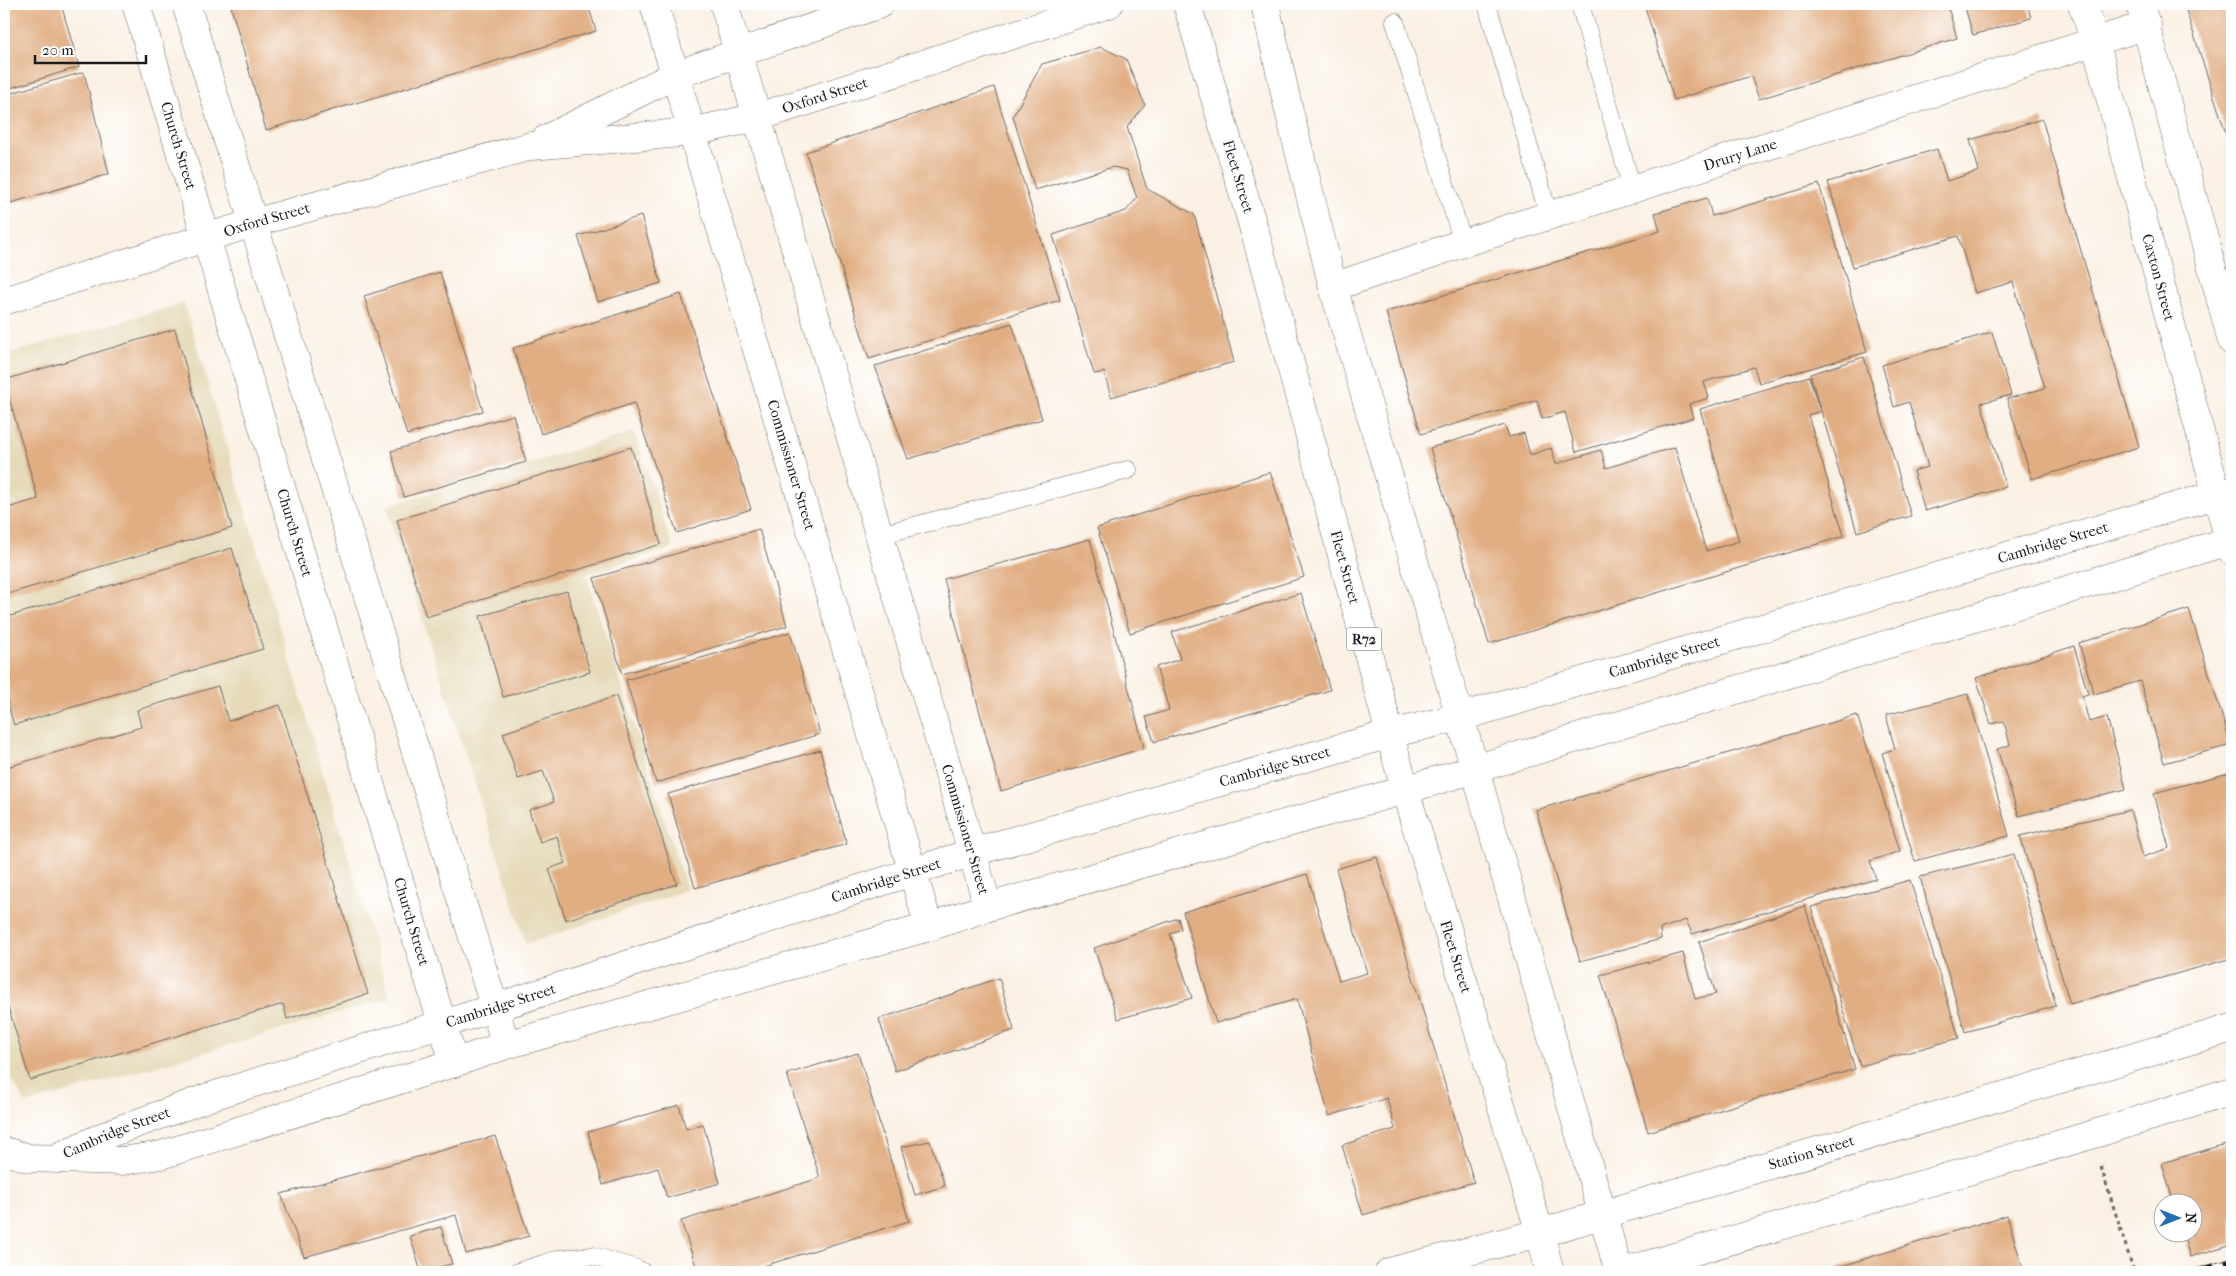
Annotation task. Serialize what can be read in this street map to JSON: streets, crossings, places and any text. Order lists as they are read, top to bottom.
{
  "streets": {
    "street": [
      "Oxford Street",
      "Church Street",
      "Drury Lane",
      "Fleet Street",
      "Caxton Street",
      "Commissioner Street",
      "Cambridge Street",
      "R72",
      "Station Street"
    ]
  },
  "crossings": [
    ["Oxford Street", "Church Street"],
    ["Oxford Street", "Commissioner Street"],
    ["Church Street", "Cambridge Street"],
    ["Drury Lane", "Caxton Street"],
    ["Fleet Street", "Cambridge Street"],
    ["Fleet Street", "Station Street"],
    ["Caxton Street", "Cambridge Street"],
    ["Commissioner Street", "Cambridge Street"]
  ],
  "scale_bar": "20 m",
  "north": "right"
}
